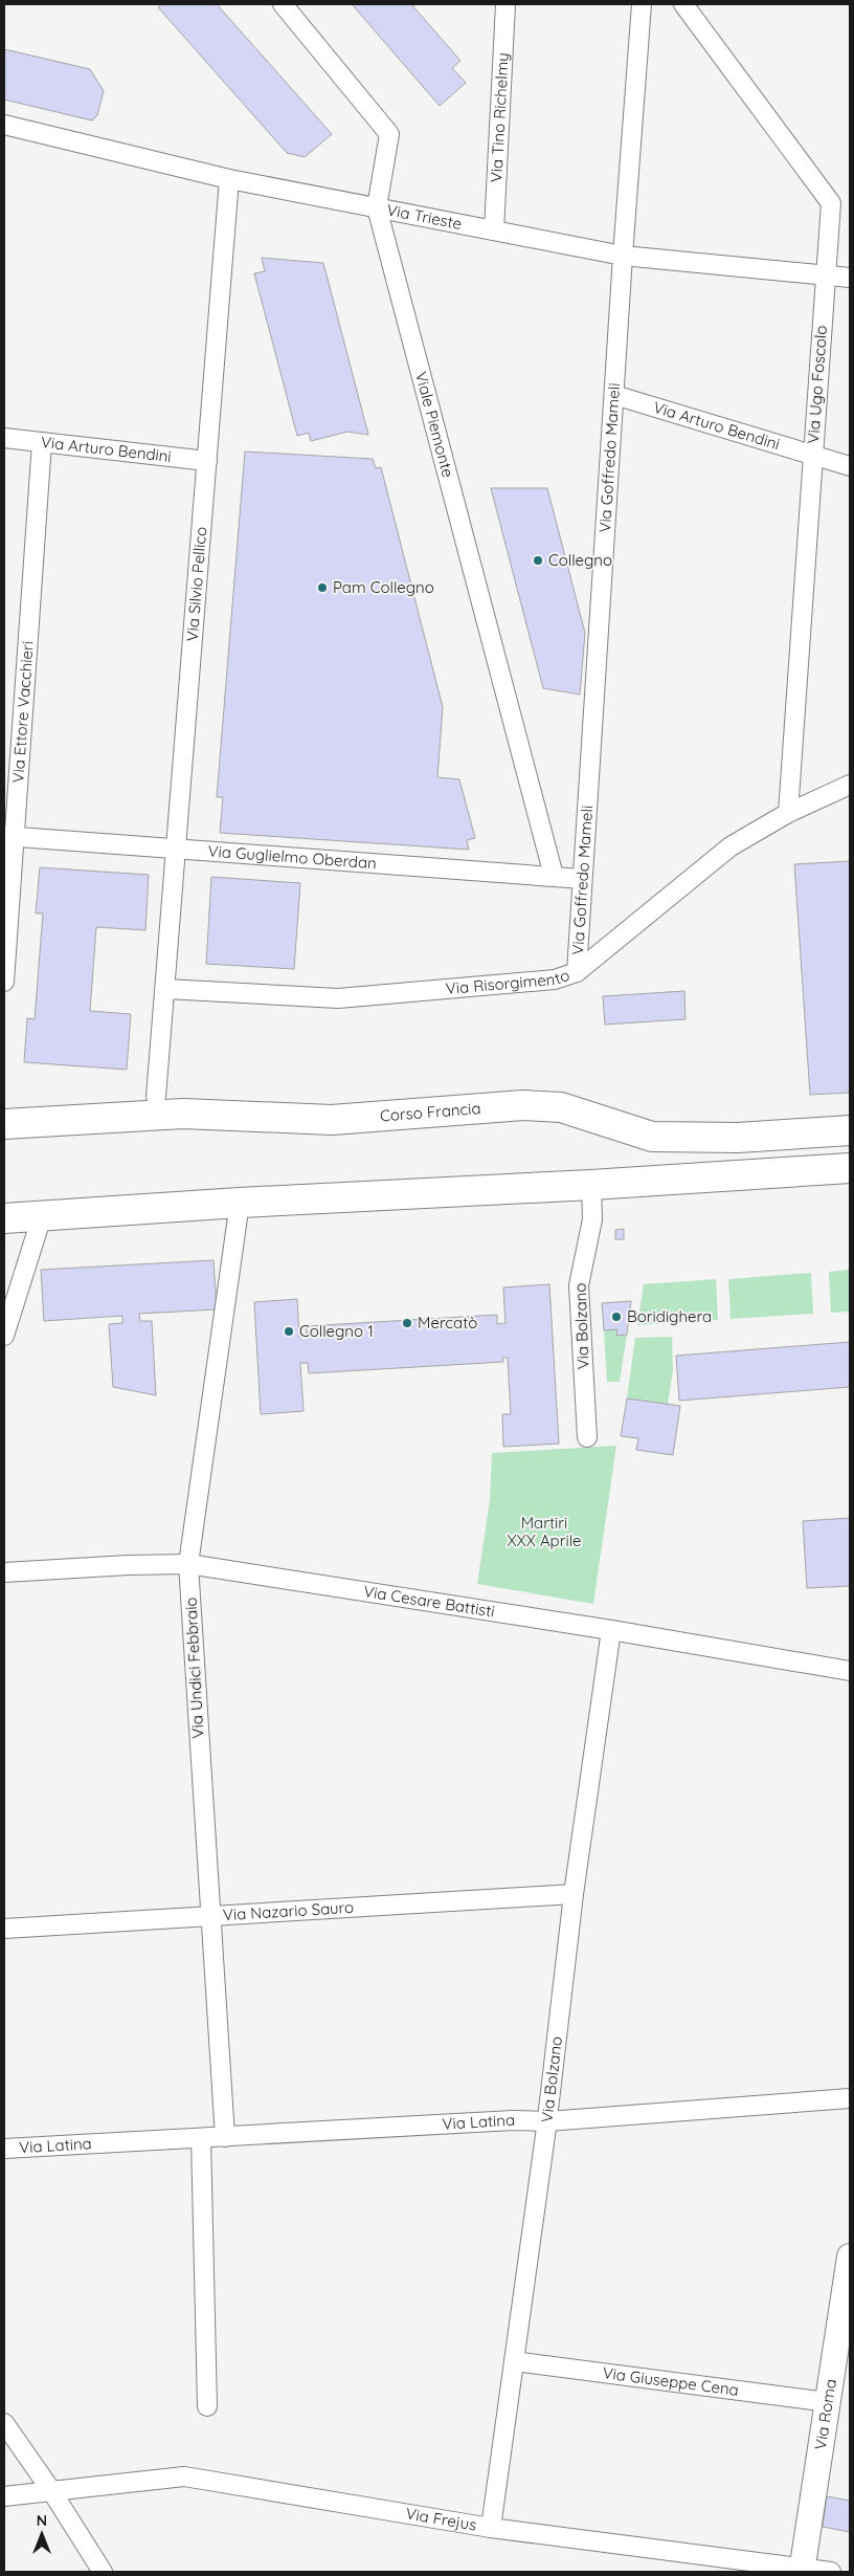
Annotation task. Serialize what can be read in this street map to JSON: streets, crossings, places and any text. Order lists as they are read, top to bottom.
{
  "streets": {
    "main road": ["Corso Francia"],
    "street": [
      "Via Tino Richelmy",
      "Via Trieste",
      "Via Ugo Foscolo",
      "Viale Piemonte",
      "Via Arturo Bendini",
      "Via Goffredo Mameli",
      "Via Silvio Pellico",
      "Via Ettore Vacchieri",
      "Via Guglielmo Oberdan",
      "Via Risorgimento",
      "Via Bolzano",
      "Via Cesare Battisti",
      "Via Undici Febbraio",
      "Via Nazario Sauro",
      "Via Latina",
      "Via Giuseppe Cena",
      "Via Roma",
      "Via Frejus"
    ]
  },
  "crossings": [
    ["Via Tino Richelmy", "Via Trieste"],
    ["Via Trieste", "Via Ugo Foscolo"],
    ["Via Trieste", "Viale Piemonte"],
    ["Via Trieste", "Via Goffredo Mameli"],
    ["Via Trieste", "Via Silvio Pellico"],
    ["Via Ugo Foscolo", "Via Arturo Bendini"],
    ["Via Ugo Foscolo", "Via Risorgimento"],
    ["Viale Piemonte", "Via Guglielmo Oberdan"],
    ["Via Arturo Bendini", "Via Goffredo Mameli"],
    ["Via Arturo Bendini", "Via Silvio Pellico"],
    ["Via Arturo Bendini", "Via Ettore Vacchieri"],
    ["Via Goffredo Mameli", "Via Guglielmo Oberdan"],
    ["Via Goffredo Mameli", "Via Risorgimento"],
    ["Via Silvio Pellico", "Via Guglielmo Oberdan"],
    ["Via Silvio Pellico", "Via Risorgimento"],
    ["Via Ettore Vacchieri", "Via Guglielmo Oberdan"],
    ["Via Bolzano", "Via Cesare Battisti"],
    ["Via Bolzano", "Via Nazario Sauro"],
    ["Via Bolzano", "Via Latina"],
    ["Via Bolzano", "Via Giuseppe Cena"],
    ["Via Bolzano", "Via Frejus"],
    ["Via Cesare Battisti", "Via Undici Febbraio"],
    ["Via Undici Febbraio", "Via Nazario Sauro"],
    ["Via Undici Febbraio", "Via Latina"],
    ["Via Giuseppe Cena", "Via Roma"],
    ["Via Roma", "Via Frejus"]
  ],
  "parks": ["Martiri XXX Aprile"],
  "places": [
    "Collegno",
    "Pam Collegno",
    "Boridighera",
    "Mercatò",
    "Collegno 1"
  ],
  "north": "top"
}
